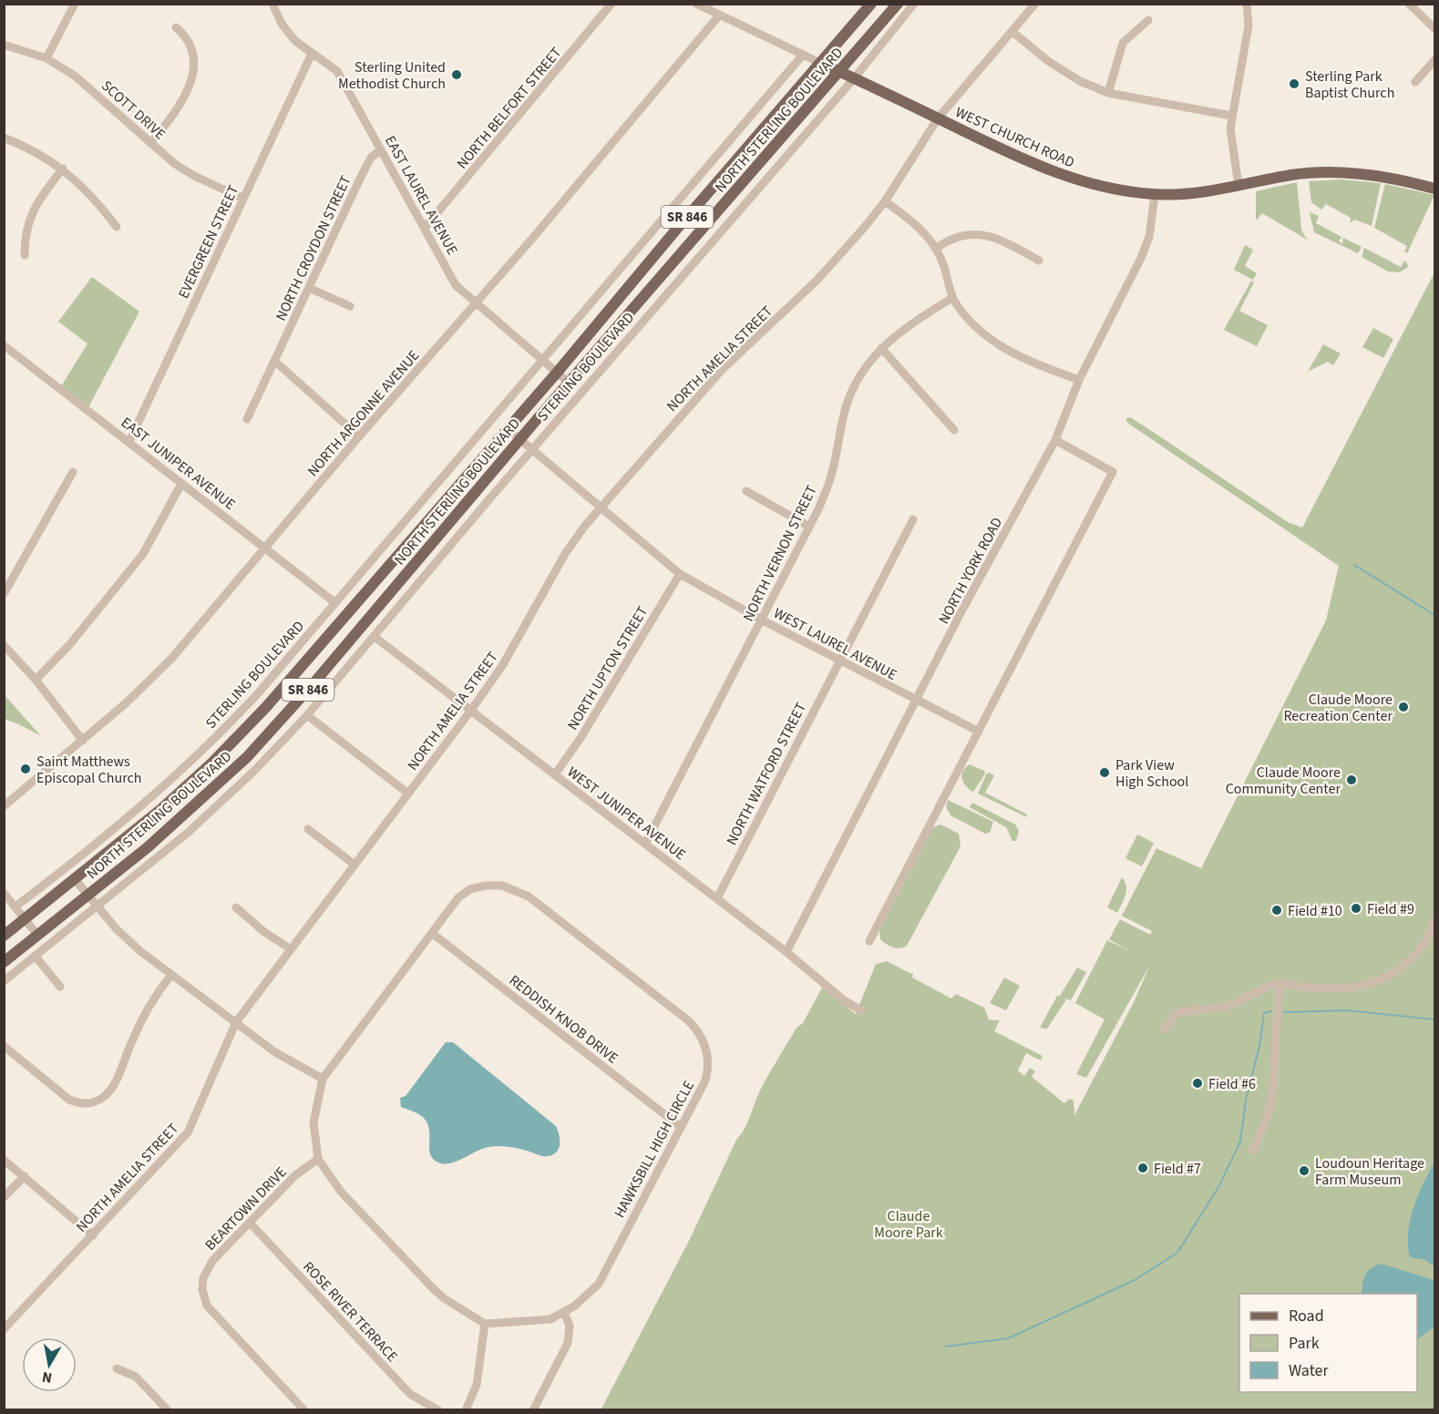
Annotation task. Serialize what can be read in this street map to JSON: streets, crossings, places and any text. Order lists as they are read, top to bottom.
{
  "streets": {
    "main road": ["NORTH STERLING BOULEVARD", "WEST CHURCH ROAD", "SR 846"],
    "street": [
      "NORTH BELFORT STREET",
      "SCOTT DRIVE",
      "EAST LAUREL AVENUE",
      "EVERGREEN STREET",
      "NORTH CROYDON STREET",
      "NORTH AMELIA STREET",
      "STERLING BOULEVARD",
      "NORTH ARGONNE AVENUE",
      "EAST JUNIPER AVENUE",
      "NORTH VERNON STREET",
      "NORTH YORK ROAD",
      "WEST LAUREL AVENUE",
      "NORTH UPTON STREET",
      "NORTH WATFORD STREET",
      "WEST JUNIPER AVENUE",
      "REDDISH KNOB DRIVE",
      "HAWKSBILL HIGH CIRCLE",
      "BEARTOWN DRIVE",
      "ROSE RIVER TERRACE"
    ]
  },
  "crossings": [
    ["NORTH BELFORT STREET", "EAST LAUREL AVENUE"],
    ["SCOTT DRIVE", "EVERGREEN STREET"],
    ["NORTH STERLING BOULEVARD", "WEST CHURCH ROAD"],
    ["NORTH STERLING BOULEVARD", "EAST LAUREL AVENUE"],
    ["NORTH STERLING BOULEVARD", "WEST LAUREL AVENUE"],
    ["WEST CHURCH ROAD", "NORTH AMELIA STREET"],
    ["WEST CHURCH ROAD", "STERLING BOULEVARD"],
    ["WEST CHURCH ROAD", "NORTH YORK ROAD"],
    ["EAST LAUREL AVENUE", "EVERGREEN STREET"],
    ["EAST LAUREL AVENUE", "NORTH CROYDON STREET"],
    ["EAST LAUREL AVENUE", "STERLING BOULEVARD"],
    ["EAST LAUREL AVENUE", "NORTH ARGONNE AVENUE"],
    ["EVERGREEN STREET", "EAST JUNIPER AVENUE"],
    ["NORTH AMELIA STREET", "WEST LAUREL AVENUE"],
    ["NORTH AMELIA STREET", "WEST JUNIPER AVENUE"],
    ["STERLING BOULEVARD", "EAST JUNIPER AVENUE"],
    ["STERLING BOULEVARD", "WEST LAUREL AVENUE"],
    ["STERLING BOULEVARD", "WEST JUNIPER AVENUE"],
    ["NORTH ARGONNE AVENUE", "EAST JUNIPER AVENUE"],
    ["NORTH VERNON STREET", "WEST LAUREL AVENUE"],
    ["NORTH VERNON STREET", "WEST JUNIPER AVENUE"],
    ["NORTH YORK ROAD", "WEST LAUREL AVENUE"],
    ["NORTH YORK ROAD", "WEST JUNIPER AVENUE"],
    ["WEST LAUREL AVENUE", "NORTH UPTON STREET"],
    ["WEST LAUREL AVENUE", "NORTH WATFORD STREET"],
    ["NORTH UPTON STREET", "WEST JUNIPER AVENUE"],
    ["NORTH WATFORD STREET", "WEST JUNIPER AVENUE"],
    ["REDDISH KNOB DRIVE", "HAWKSBILL HIGH CIRCLE"],
    ["HAWKSBILL HIGH CIRCLE", "BEARTOWN DRIVE"],
    ["BEARTOWN DRIVE", "ROSE RIVER TERRACE"]
  ],
  "parks": ["Claude Moore Park"],
  "places": [
    "Sterling United Methodist Church",
    "Sterling Park Baptist Church",
    "Claude Moore Recreation Center",
    "Saint Matthews Episcopal Church",
    "Park View High School",
    "Claude Moore Community Center",
    "Field #9",
    "Field #10",
    "Field #6",
    "Field #7",
    "Loudoun Heritage Farm Museum"
  ],
  "legend": ["Road", "Park", "Water"],
  "north": "bottom"
}
